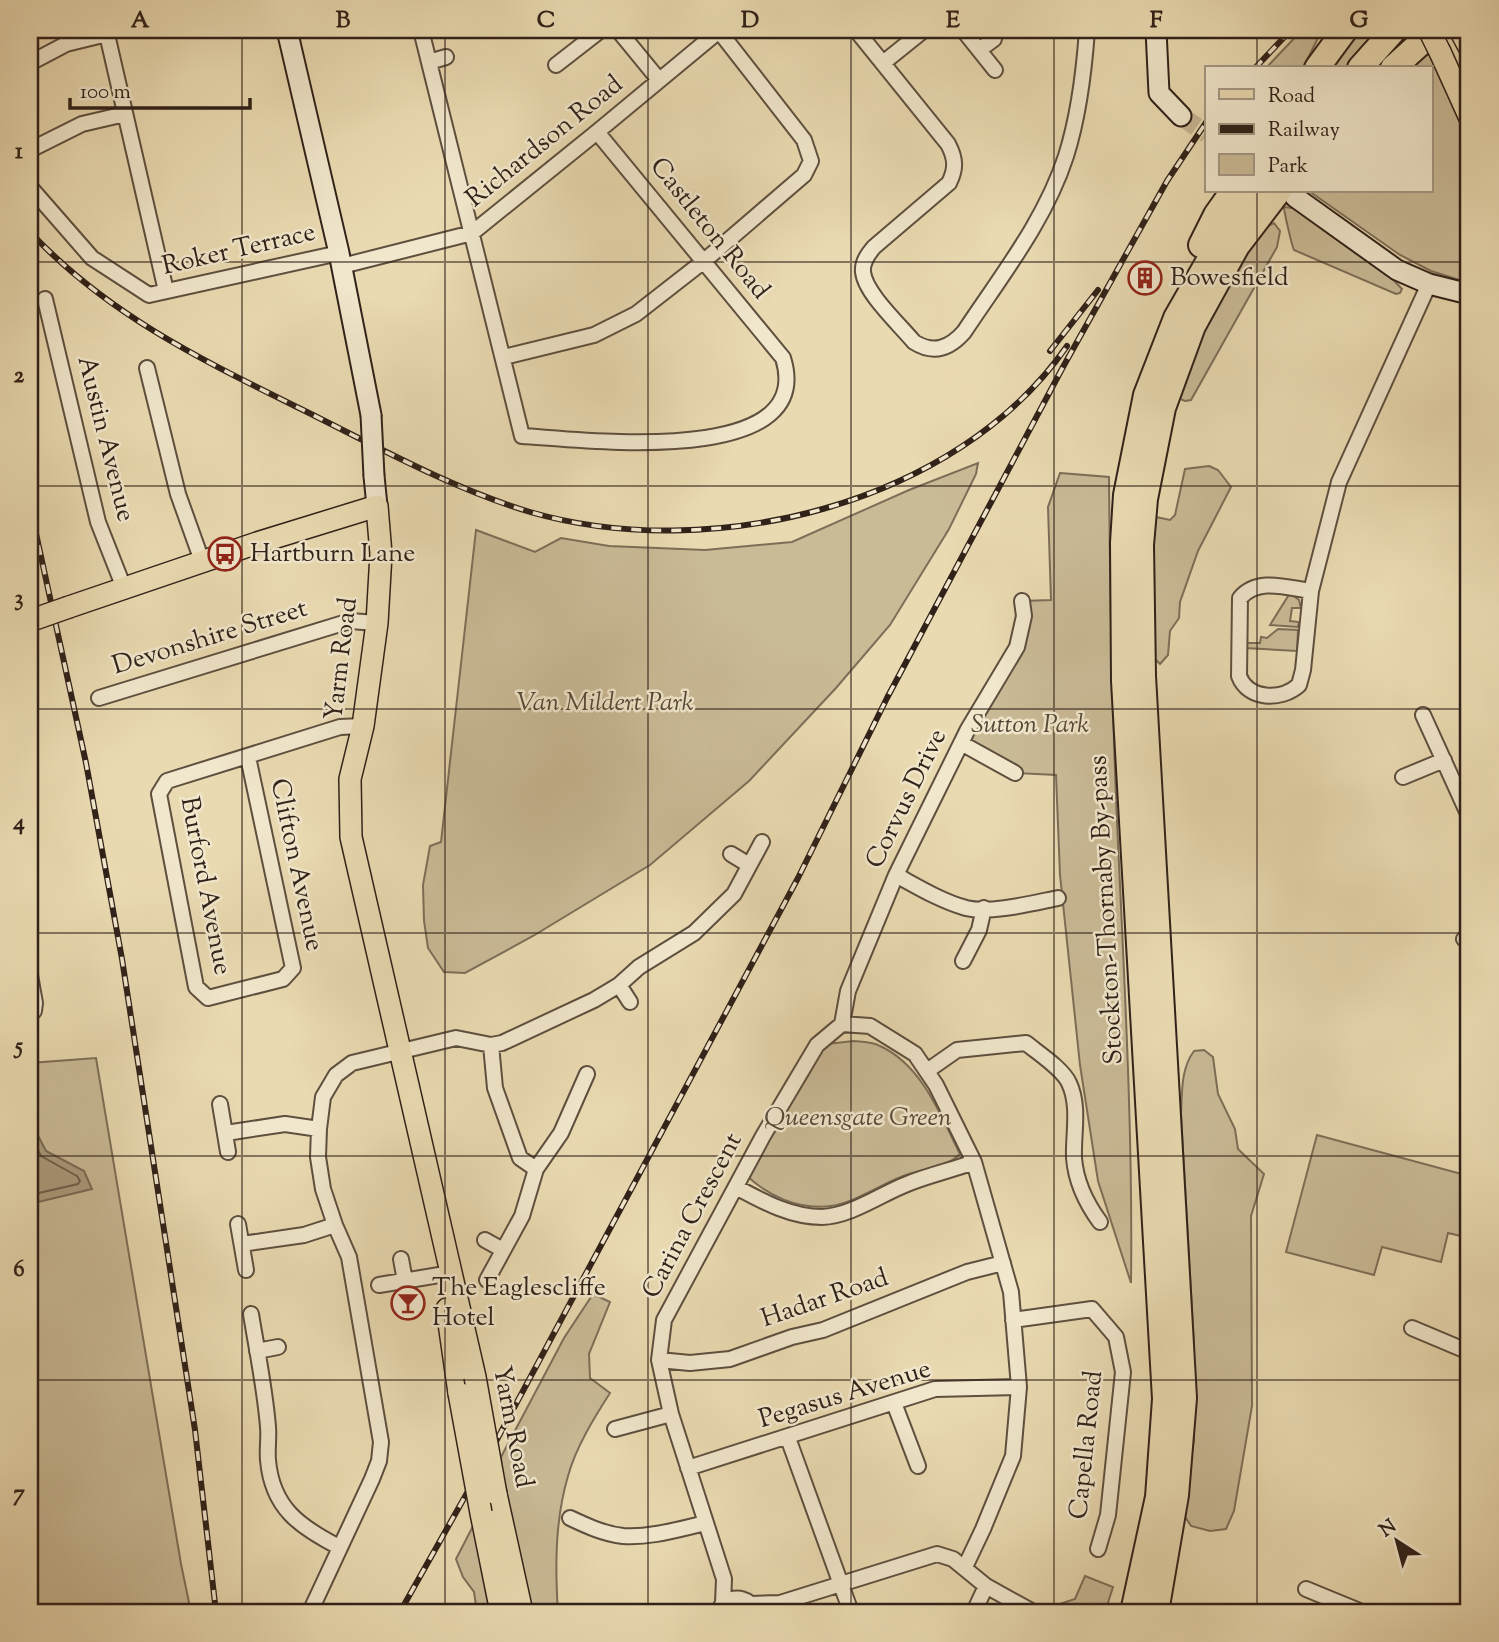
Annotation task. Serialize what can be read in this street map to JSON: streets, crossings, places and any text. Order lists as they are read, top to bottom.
{
  "streets": {
    "highway": ["Stockton-Thornaby By-pass"],
    "main road": ["Yarm Road"],
    "street": [
      "Richardson Road",
      "Castleton Road",
      "Roker Terrace",
      "Austin Avenue",
      "Devonshire Street",
      "Corvus Drive",
      "Clifton Avenue",
      "Burford Avenue",
      "Carina Crescent",
      "Hadar Road",
      "Pegasus Avenue",
      "Capella Road"
    ]
  },
  "crossings": [
    ["Richardson Road", "Castleton Road"],
    ["Richardson Road", "Roker Terrace"],
    ["Richardson Road", "Yarm Road"],
    ["Roker Terrace", "Yarm Road"],
    ["Devonshire Street", "Yarm Road"],
    ["Corvus Drive", "Carina Crescent"],
    ["Clifton Avenue", "Burford Avenue"],
    ["Carina Crescent", "Hadar Road"],
    ["Carina Crescent", "Pegasus Avenue"]
  ],
  "parks": ["Van Mildert Park", "Sutton Park", "Queensgate Green"],
  "places": {
    "building": ["Bowesfield"],
    "bus stop": ["Hartburn Lane"],
    "bar": ["The Eaglescliffe Hotel"]
  },
  "legend": ["Road", "Railway", "Park"],
  "scale_bar": "100 m",
  "north": "top left",
  "grid": {
    "columns": [
      "A",
      "B",
      "C",
      "D",
      "E",
      "F",
      "G"
    ],
    "rows": [
      "1",
      "2",
      "3",
      "4",
      "5",
      "6",
      "7"
    ]
  }
}
